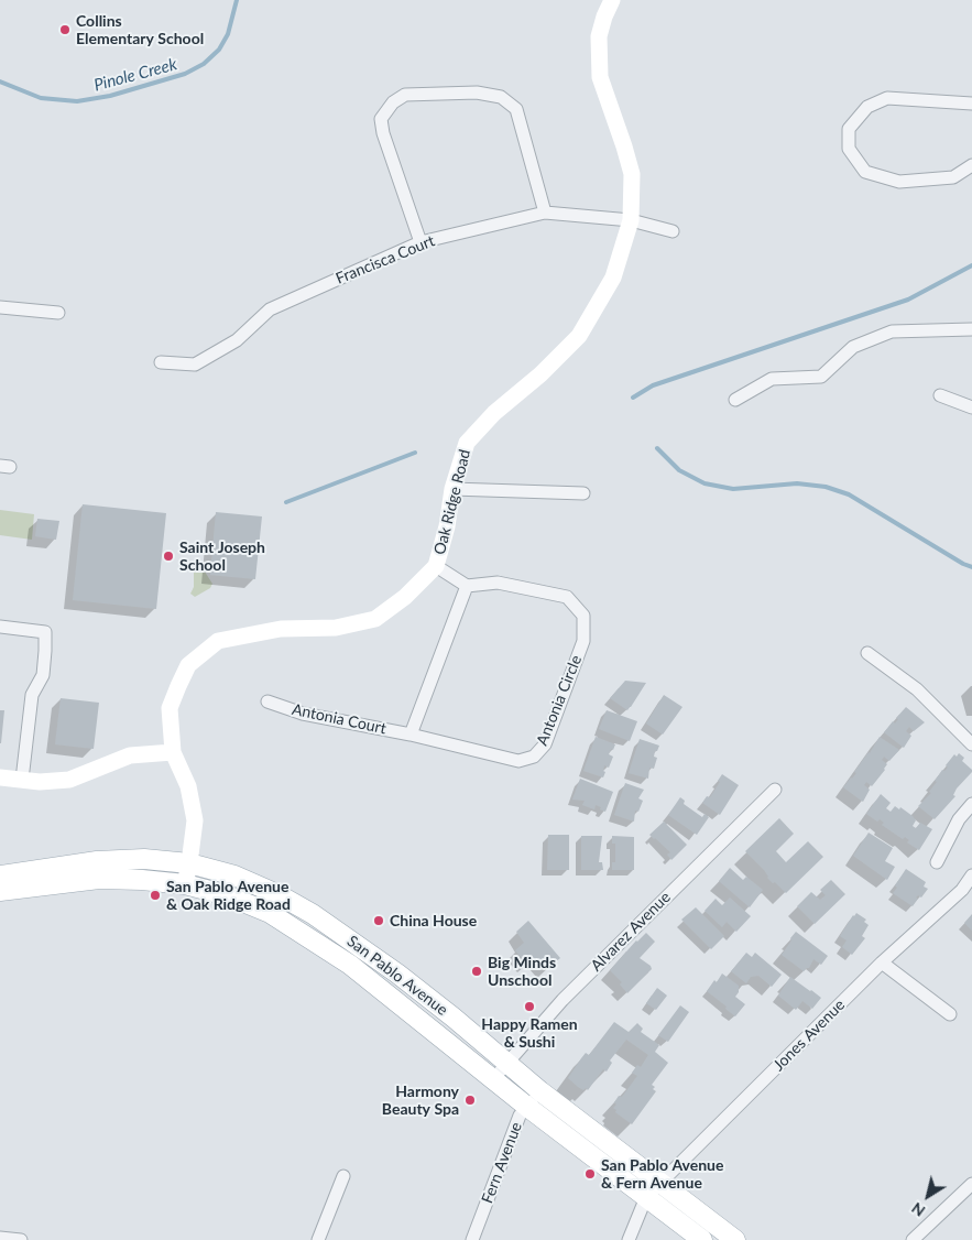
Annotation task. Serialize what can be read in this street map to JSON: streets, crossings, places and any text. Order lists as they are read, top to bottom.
{
  "streets": {
    "main road": ["San Pablo Avenue"],
    "street": [
      "Francisca Court",
      "Oak Ridge Road",
      "Antonia Circle",
      "Antonia Court",
      "Alvarez Avenue",
      "Jones Avenue",
      "Fern Avenue"
    ]
  },
  "crossings": [
    ["Francisca Court", "Oak Ridge Road"],
    ["Oak Ridge Road", "San Pablo Avenue"],
    ["Antonia Circle", "Antonia Court"],
    ["Alvarez Avenue", "San Pablo Avenue"],
    ["San Pablo Avenue", "Jones Avenue"],
    ["San Pablo Avenue", "Fern Avenue"]
  ],
  "water": ["Pinole Creek"],
  "places": [
    "Collins Elementary School",
    "Saint Joseph School",
    "San Pablo Avenue & Oak Ridge Road",
    "China House",
    "Big Minds Unschool",
    "Happy Ramen & Sushi",
    "Harmony Beauty Spa",
    "San Pablo Avenue & Fern Avenue"
  ],
  "north": "bottom left"
}
